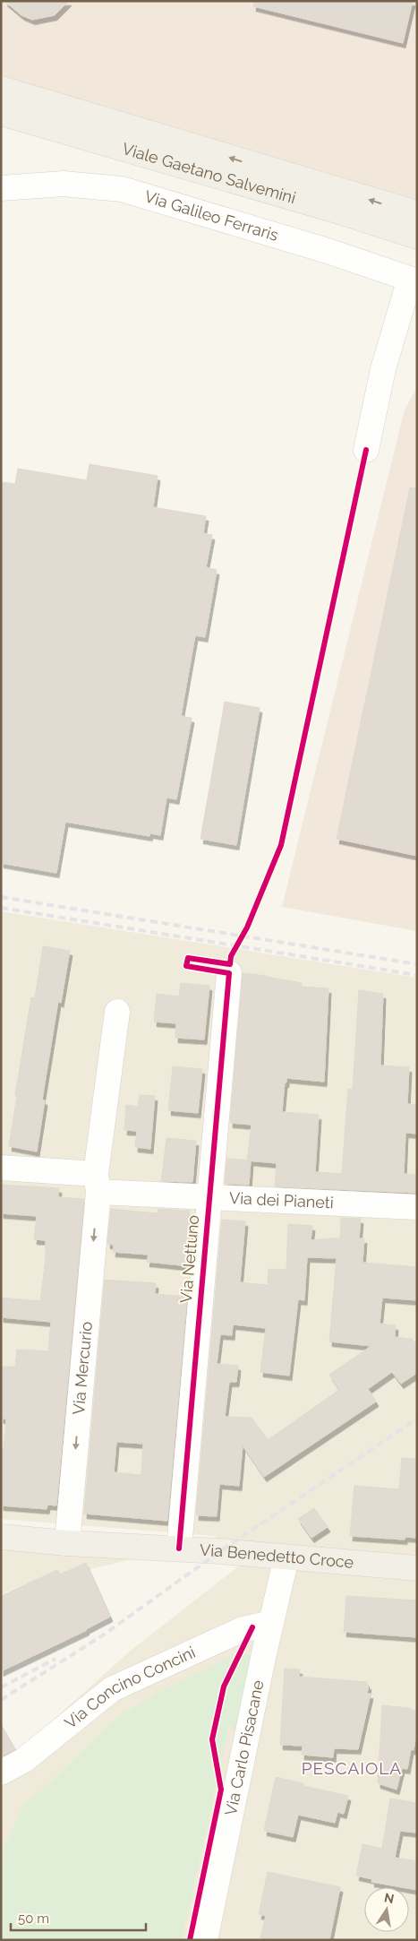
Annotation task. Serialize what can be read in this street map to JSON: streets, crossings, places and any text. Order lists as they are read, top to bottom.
{
  "streets": {
    "main road": ["Viale Gaetano Salvemini", "Via Benedetto Croce"],
    "street": [
      "Via Galileo Ferraris",
      "Via dei Pianeti",
      "Via Nettuno",
      "Via Mercurio",
      "Via Concino Concini",
      "Via Carlo Pisacane"
    ]
  },
  "crossings": [
    ["Via dei Pianeti", "Via Nettuno"],
    ["Via dei Pianeti", "Via Mercurio"],
    ["Via Nettuno", "Via Benedetto Croce"],
    ["Via Mercurio", "Via Benedetto Croce"],
    ["Via Benedetto Croce", "Via Carlo Pisacane"],
    ["Via Concino Concini", "Via Carlo Pisacane"]
  ],
  "one_way": ["Via Mercurio"],
  "districts": ["PESCAIOLA"],
  "scale_bar": "50 m",
  "north": "top"
}
